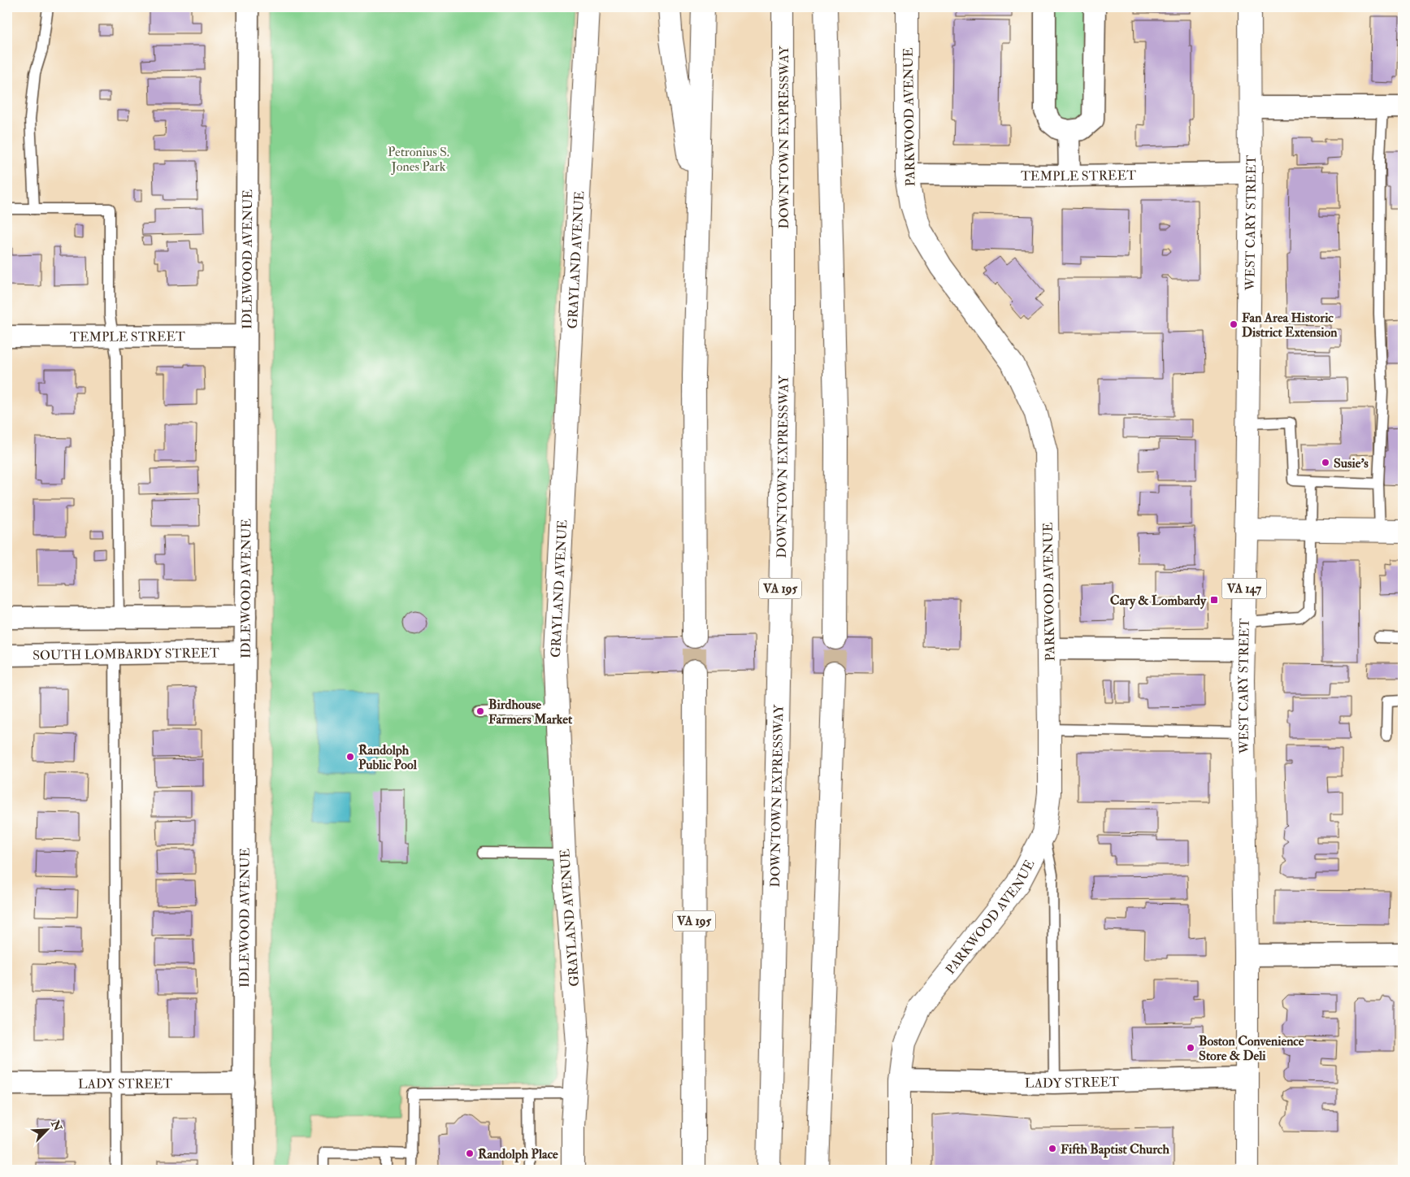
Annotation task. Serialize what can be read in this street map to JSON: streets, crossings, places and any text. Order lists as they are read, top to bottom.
{
  "streets": {
    "main road": [
      "PARKWOOD AVENUE",
      "DOWNTOWN EXPRESSWAY",
      "WEST CARY STREET",
      "GRAYLAND AVENUE",
      "VA 195",
      "VA 147"
    ],
    "street": [
      "TEMPLE STREET",
      "IDLEWOOD AVENUE",
      "SOUTH LOMBARDY STREET",
      "LADY STREET"
    ]
  },
  "crossings": [
    ["PARKWOOD AVENUE", "TEMPLE STREET"],
    ["PARKWOOD AVENUE", "LADY STREET"],
    ["TEMPLE STREET", "WEST CARY STREET"],
    ["TEMPLE STREET", "IDLEWOOD AVENUE"],
    ["WEST CARY STREET", "LADY STREET"],
    ["IDLEWOOD AVENUE", "SOUTH LOMBARDY STREET"],
    ["IDLEWOOD AVENUE", "LADY STREET"]
  ],
  "parks": ["Petronius S. Jones Park"],
  "places": {
    "other": [
      "Fan Area Historic District Extension",
      "Susie's",
      "Birdhouse Farmers Market",
      "Randolph Public Pool",
      "Boston Convenience Store & Deli",
      "Fifth Baptist Church",
      "Randolph Place"
    ],
    "transit": ["Cary & Lombardy"]
  },
  "north": "top right"
}
